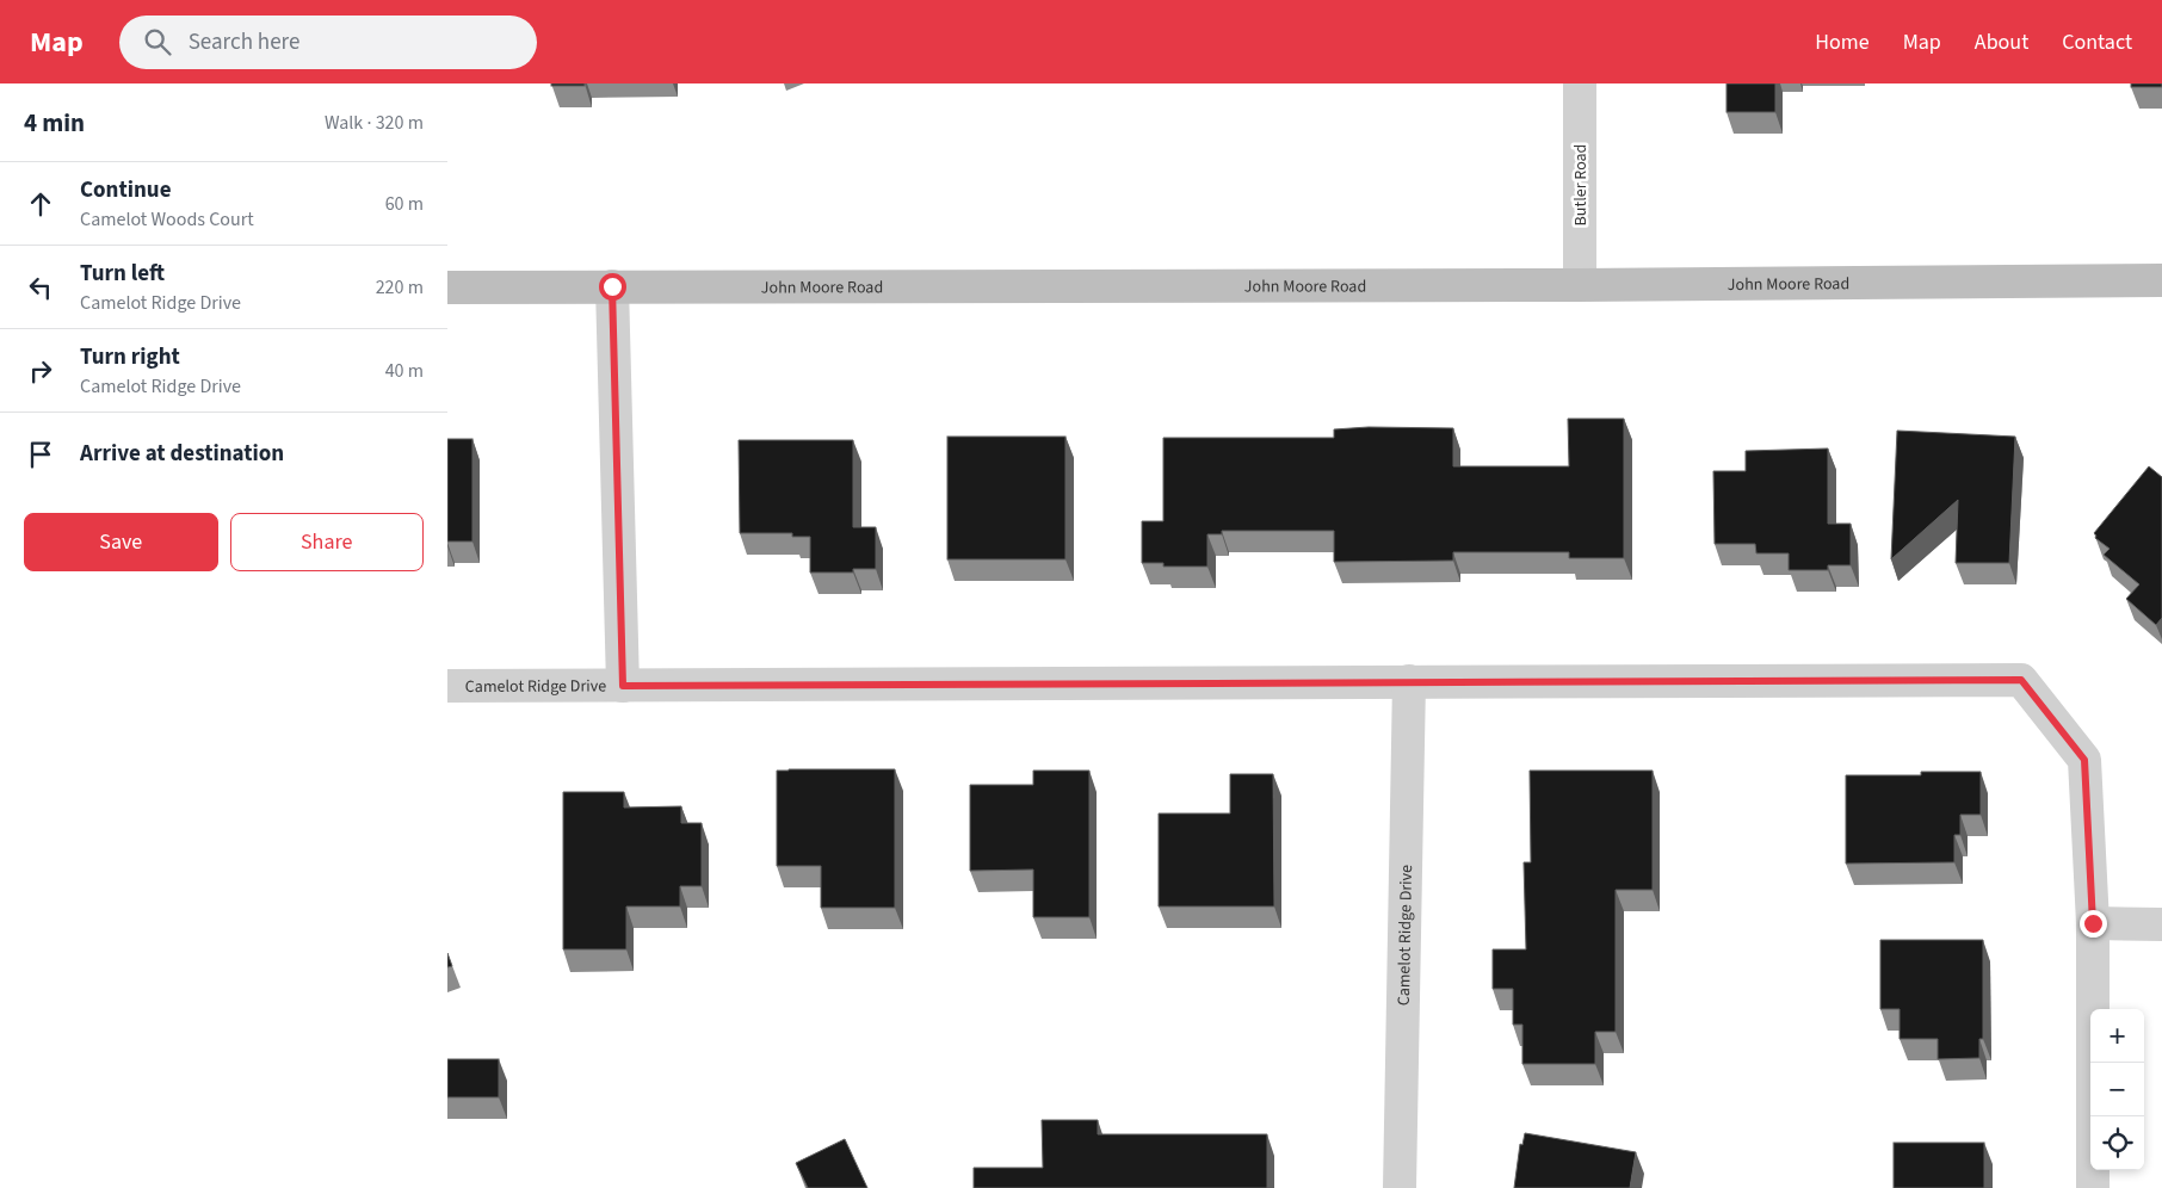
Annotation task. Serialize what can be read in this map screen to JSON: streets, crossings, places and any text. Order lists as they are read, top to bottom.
{
  "streets": {
    "street": ["Butler Road", "John Moore Road", "Camelot Ridge Drive"]
  },
  "crossings": [
    ["Butler Road", "John Moore Road"]
  ],
  "page": {
    "header": "Map",
    "search": "Search here",
    "nav": [
      "Home",
      "Map",
      "About",
      "Contact"
    ],
    "heading": ["4 min", "Walk · 320 m"],
    "list": [
      ["Continue", "Camelot Woods Court", "60 m"],
      ["Turn left", "Camelot Ridge Drive", "220 m"],
      ["Turn right", "Camelot Ridge Drive", "40 m"],
      "Arrive at destination"
    ],
    "buttons": ["Save", "Share"],
    "map_buttons": ["+", "−"]
  }
}
